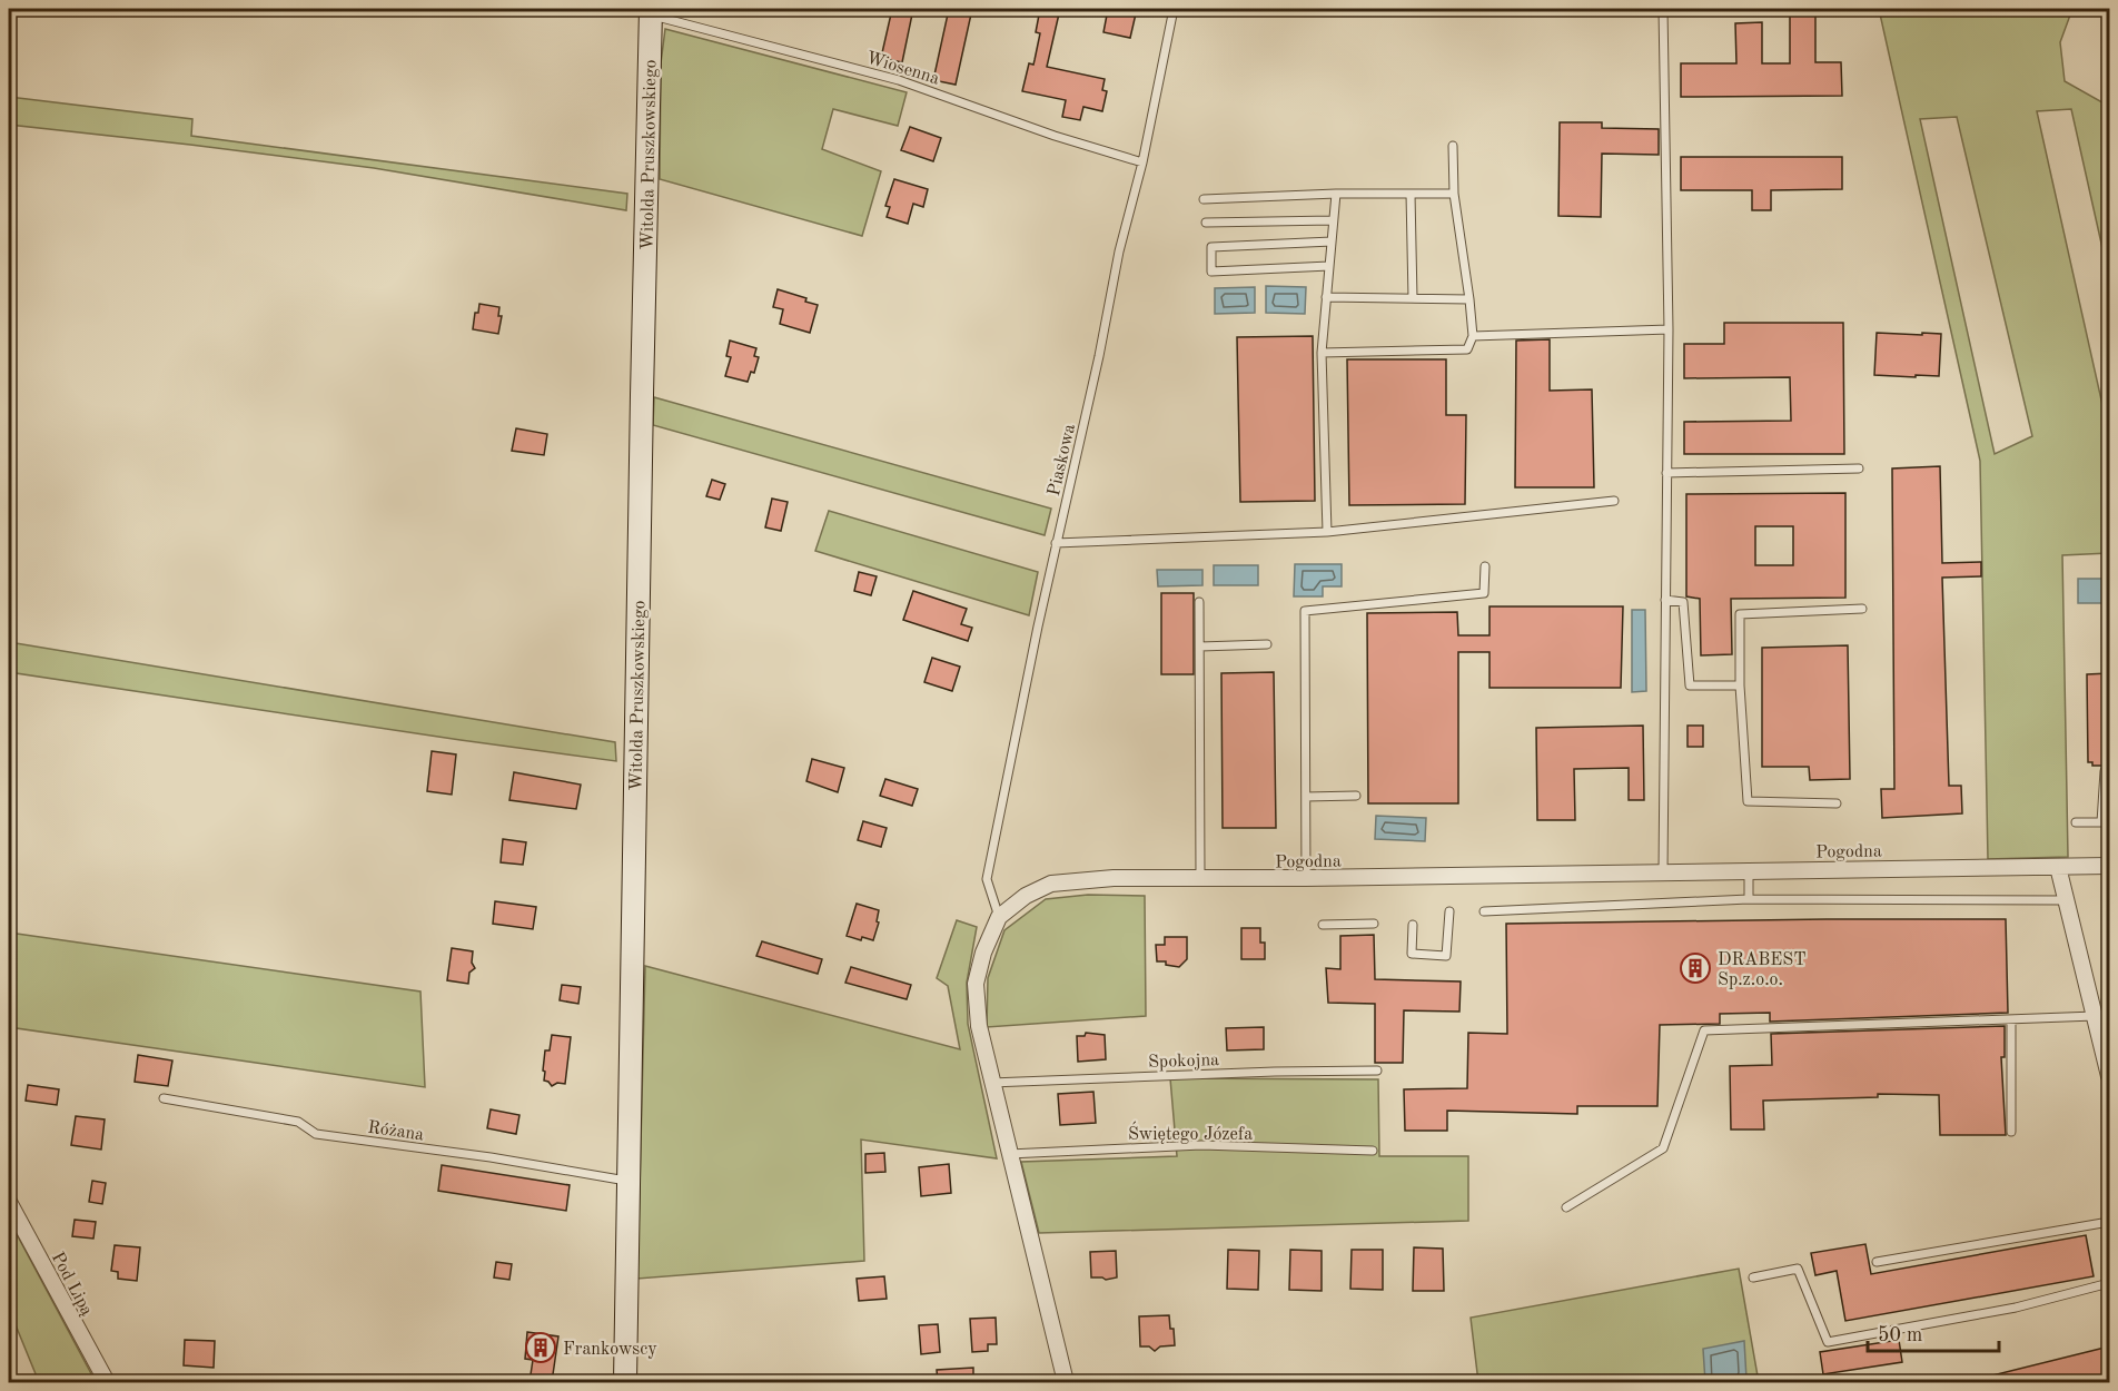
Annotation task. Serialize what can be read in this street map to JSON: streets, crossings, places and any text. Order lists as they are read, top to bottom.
{
  "streets": {
    "street": ["Witolda Pruszkowskiego", "Pogodna", "Pod Lipą"],
    "lane": [
      "Wiosenna",
      "Piaskowa",
      "Spokojna",
      "Różana",
      "Świętego Józefa"
    ]
  },
  "crossings": [
    ["Wiosenna", "Witolda Pruszkowskiego"],
    ["Wiosenna", "Piaskowa"],
    ["Witolda Pruszkowskiego", "Różana"],
    ["Piaskowa", "Pogodna"],
    ["Pogodna", "Spokojna"],
    ["Pogodna", "Świętego Józefa"]
  ],
  "places": {
    "building": ["DRABEST Sp.z.o.o.", "Frankowscy"]
  },
  "scale_bar": "50 m"
}
